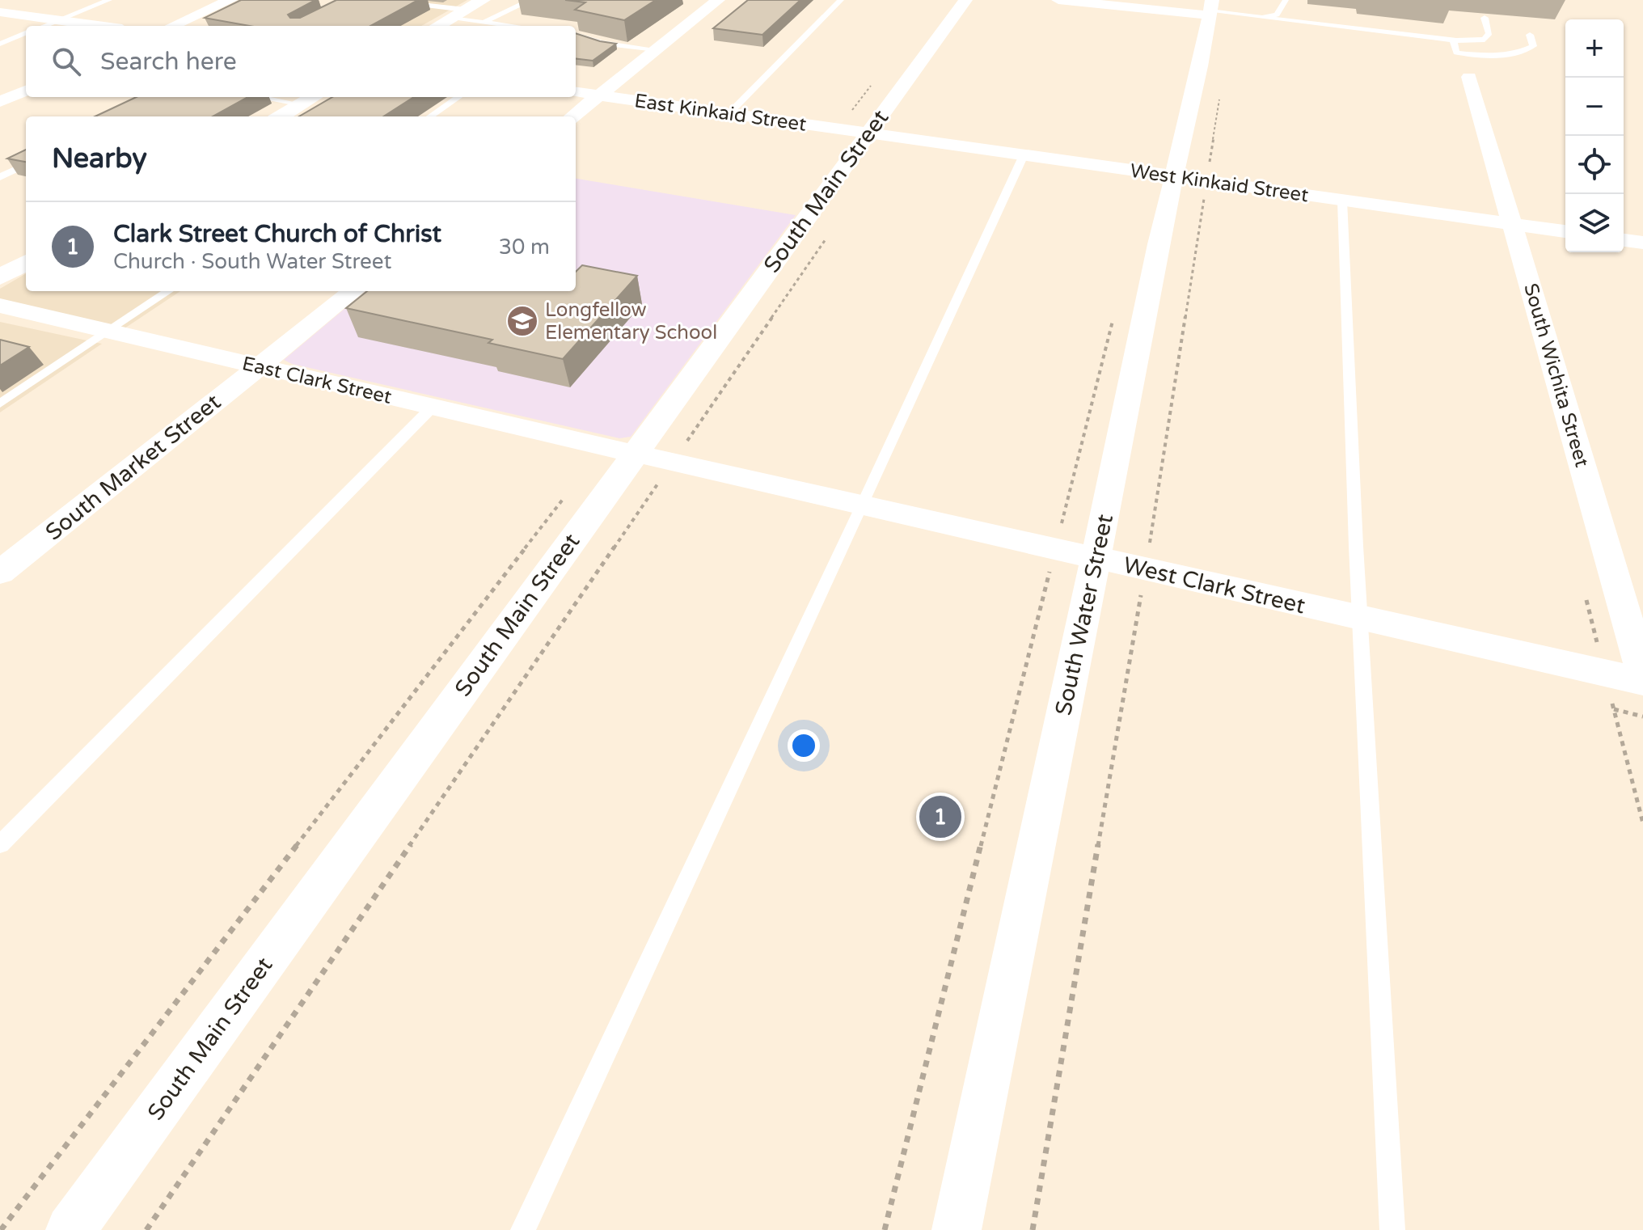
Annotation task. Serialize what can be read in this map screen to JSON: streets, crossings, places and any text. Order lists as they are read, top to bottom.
{
  "streets": {
    "street": [
      "East Kinkaid Street",
      "West Kinkaid Street",
      "South Main Street",
      "South Wichita Street",
      "East Clark Street",
      "South Market Street",
      "West Clark Street",
      "South Water Street"
    ]
  },
  "crossings": [
    ["East Kinkaid Street", "West Kinkaid Street"],
    ["East Kinkaid Street", "South Main Street"],
    ["West Kinkaid Street", "South Main Street"],
    ["West Kinkaid Street", "South Wichita Street"],
    ["West Kinkaid Street", "South Water Street"],
    ["South Main Street", "East Clark Street"],
    ["South Main Street", "West Clark Street"],
    ["East Clark Street", "South Market Street"],
    ["East Clark Street", "West Clark Street"],
    ["West Clark Street", "South Water Street"]
  ],
  "places": {
    "school or university": ["Longfellow Elementary School"]
  },
  "page": {
    "map_buttons": ["+", "−"],
    "search": "Search here",
    "heading": "Nearby",
    "list": [
      {
        "mark": "1",
        "name": "Clark Street Church of Christ",
        "note": "Church · South Water Street",
        "value": "30 m"
      }
    ],
    "pins": "1"
  }
}
